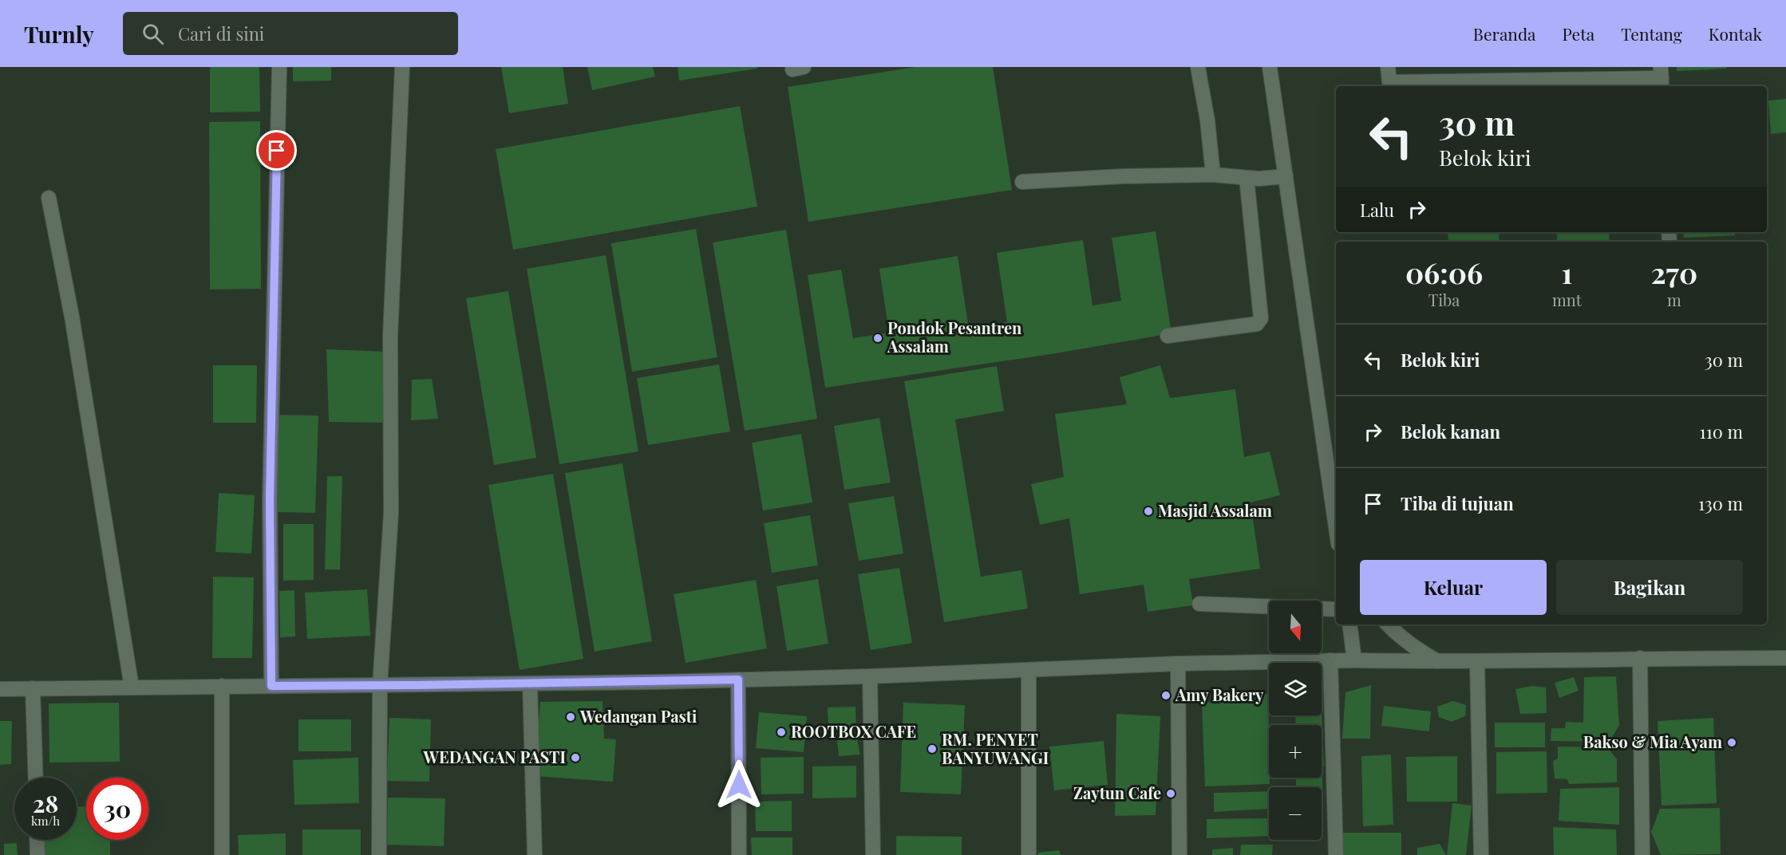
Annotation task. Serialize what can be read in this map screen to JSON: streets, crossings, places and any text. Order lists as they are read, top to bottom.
{
  "places": [
    "Pondok Pesantren Assalam",
    "Masjid Assalam",
    "Amy Bakery",
    "Wedangan Pasti",
    "ROOTBOX CAFE",
    "Bakso & Mia Ayam",
    "RM. PENYET BANYUWANGI",
    "WEDANGAN PASTI",
    "Zaytun Cafe"
  ],
  "north": "bottom",
  "page": {
    "header": "Turnly",
    "search": "Cari di sini",
    "nav": [
      "Beranda",
      "Peta",
      "Tentang",
      "Kontak"
    ],
    "turn": ["30 m", "Belok kiri"],
    "then": "Lalu",
    "eta": [
      "06:06",
      "Tiba",
      "1",
      "mnt",
      "270",
      "m"
    ],
    "list": [
      {
        "name": "Belok kiri",
        "value": "30 m"
      },
      {
        "name": "Belok kanan",
        "value": "110 m"
      },
      {
        "name": "Tiba di tujuan",
        "value": "130 m"
      }
    ],
    "buttons": ["Keluar", "Bagikan"],
    "map_buttons": ["+", "−"],
    "speed": "28 km/h",
    "limit": "30"
  }
}
